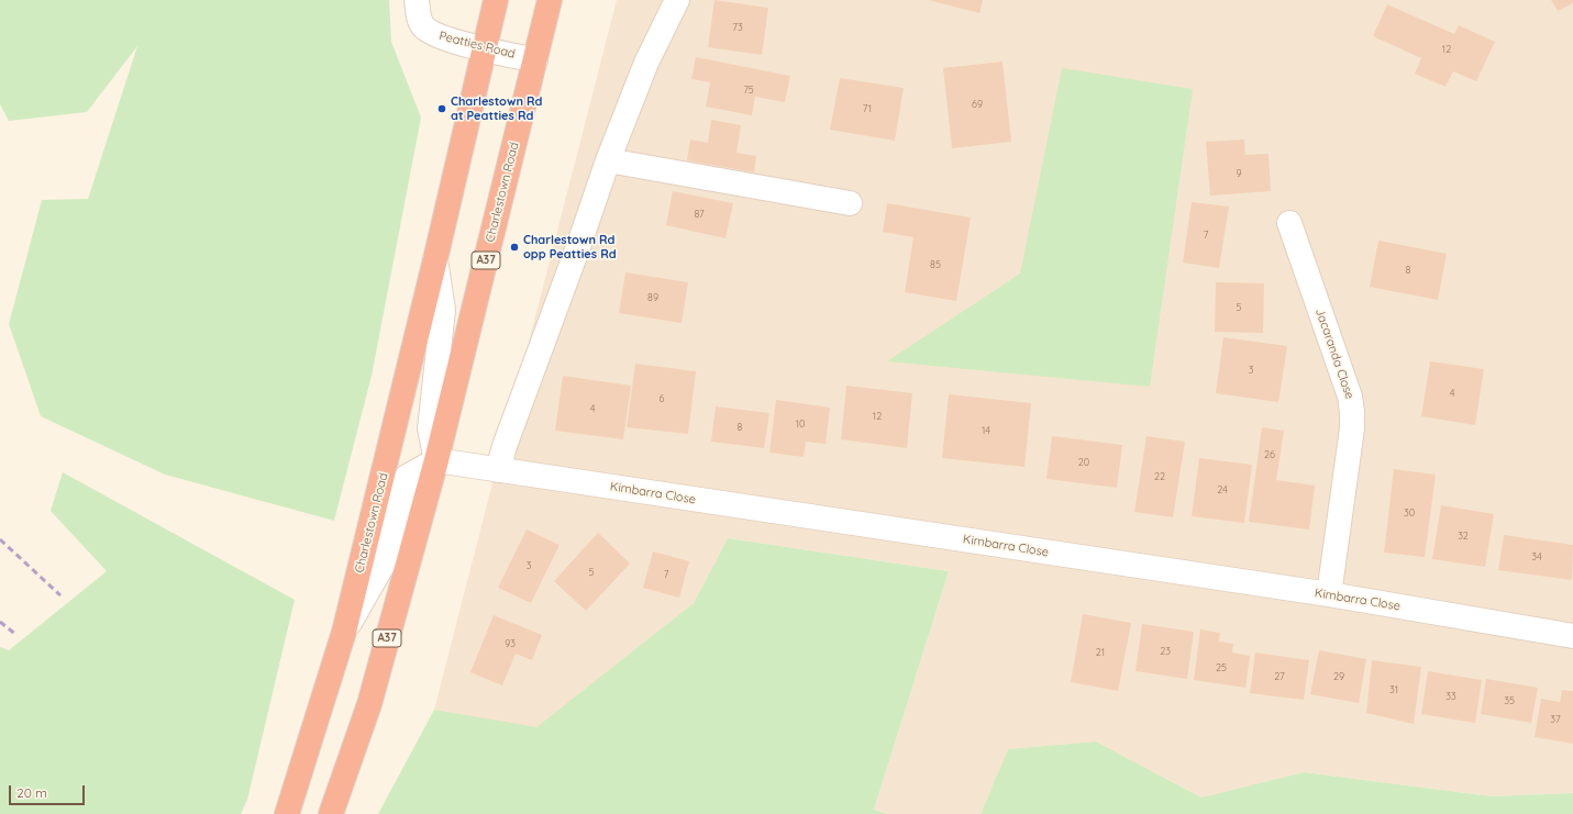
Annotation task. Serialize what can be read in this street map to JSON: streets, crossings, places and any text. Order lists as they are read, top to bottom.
{
  "streets": {
    "highway": ["Charlestown Road", "A37"],
    "street": ["Peatties Road", "Jacaranda Close", "Kimbarra Close"]
  },
  "crossings": [
    ["Peatties Road", "Charlestown Road"],
    ["Charlestown Road", "Kimbarra Close"],
    ["Jacaranda Close", "Kimbarra Close"]
  ],
  "places": ["Charlestown Rd at Peatties Rd", "Charlestown Rd opp Peatties Rd"],
  "house_numbers": [
    "73",
    "12",
    "75",
    "69",
    "71",
    "9",
    "87",
    "7",
    "85",
    "8",
    "89",
    "5",
    "3",
    "4",
    "6",
    "4",
    "12",
    "10",
    "8",
    "14",
    "26",
    "20",
    "22",
    "24",
    "30",
    "32",
    "34",
    "3",
    "5",
    "7",
    "93",
    "23",
    "21",
    "25",
    "27",
    "29",
    "31",
    "33",
    "35",
    "37"
  ],
  "scale_bar": "20 m"
}
